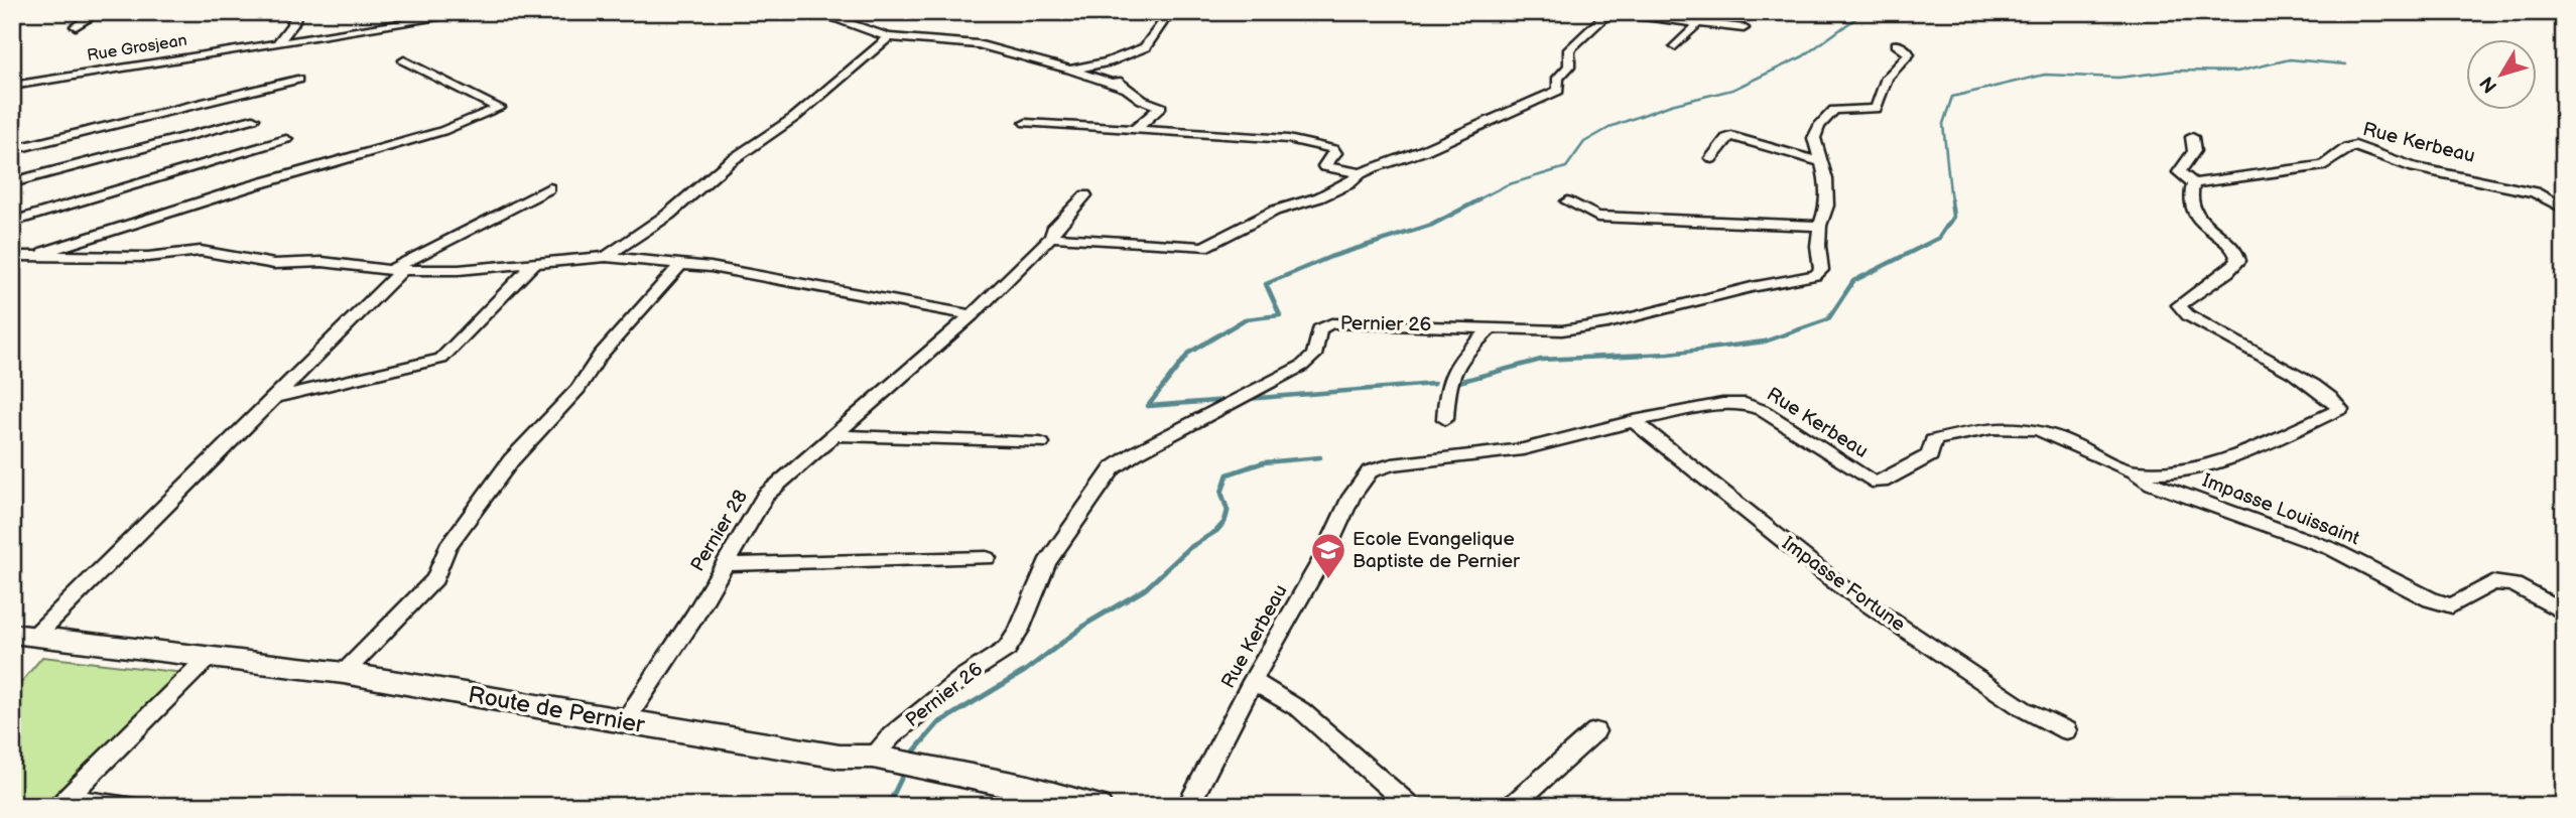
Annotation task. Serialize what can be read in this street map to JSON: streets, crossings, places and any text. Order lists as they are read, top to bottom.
{
  "streets": {
    "street": [
      "Rue Grosjean",
      "Rue Kerbeau",
      "Pernier 26",
      "Impasse Louissaint",
      "Pernier 28",
      "Impasse Fortune",
      "Route de Pernier"
    ]
  },
  "crossings": [
    ["Rue Kerbeau", "Impasse Louissaint"],
    ["Rue Kerbeau", "Impasse Fortune"],
    ["Pernier 26", "Route de Pernier"],
    ["Pernier 28", "Route de Pernier"]
  ],
  "places": {
    "school or university": ["Ecole Evangelique Baptiste de Pernier"]
  },
  "north": "bottom left"
}
